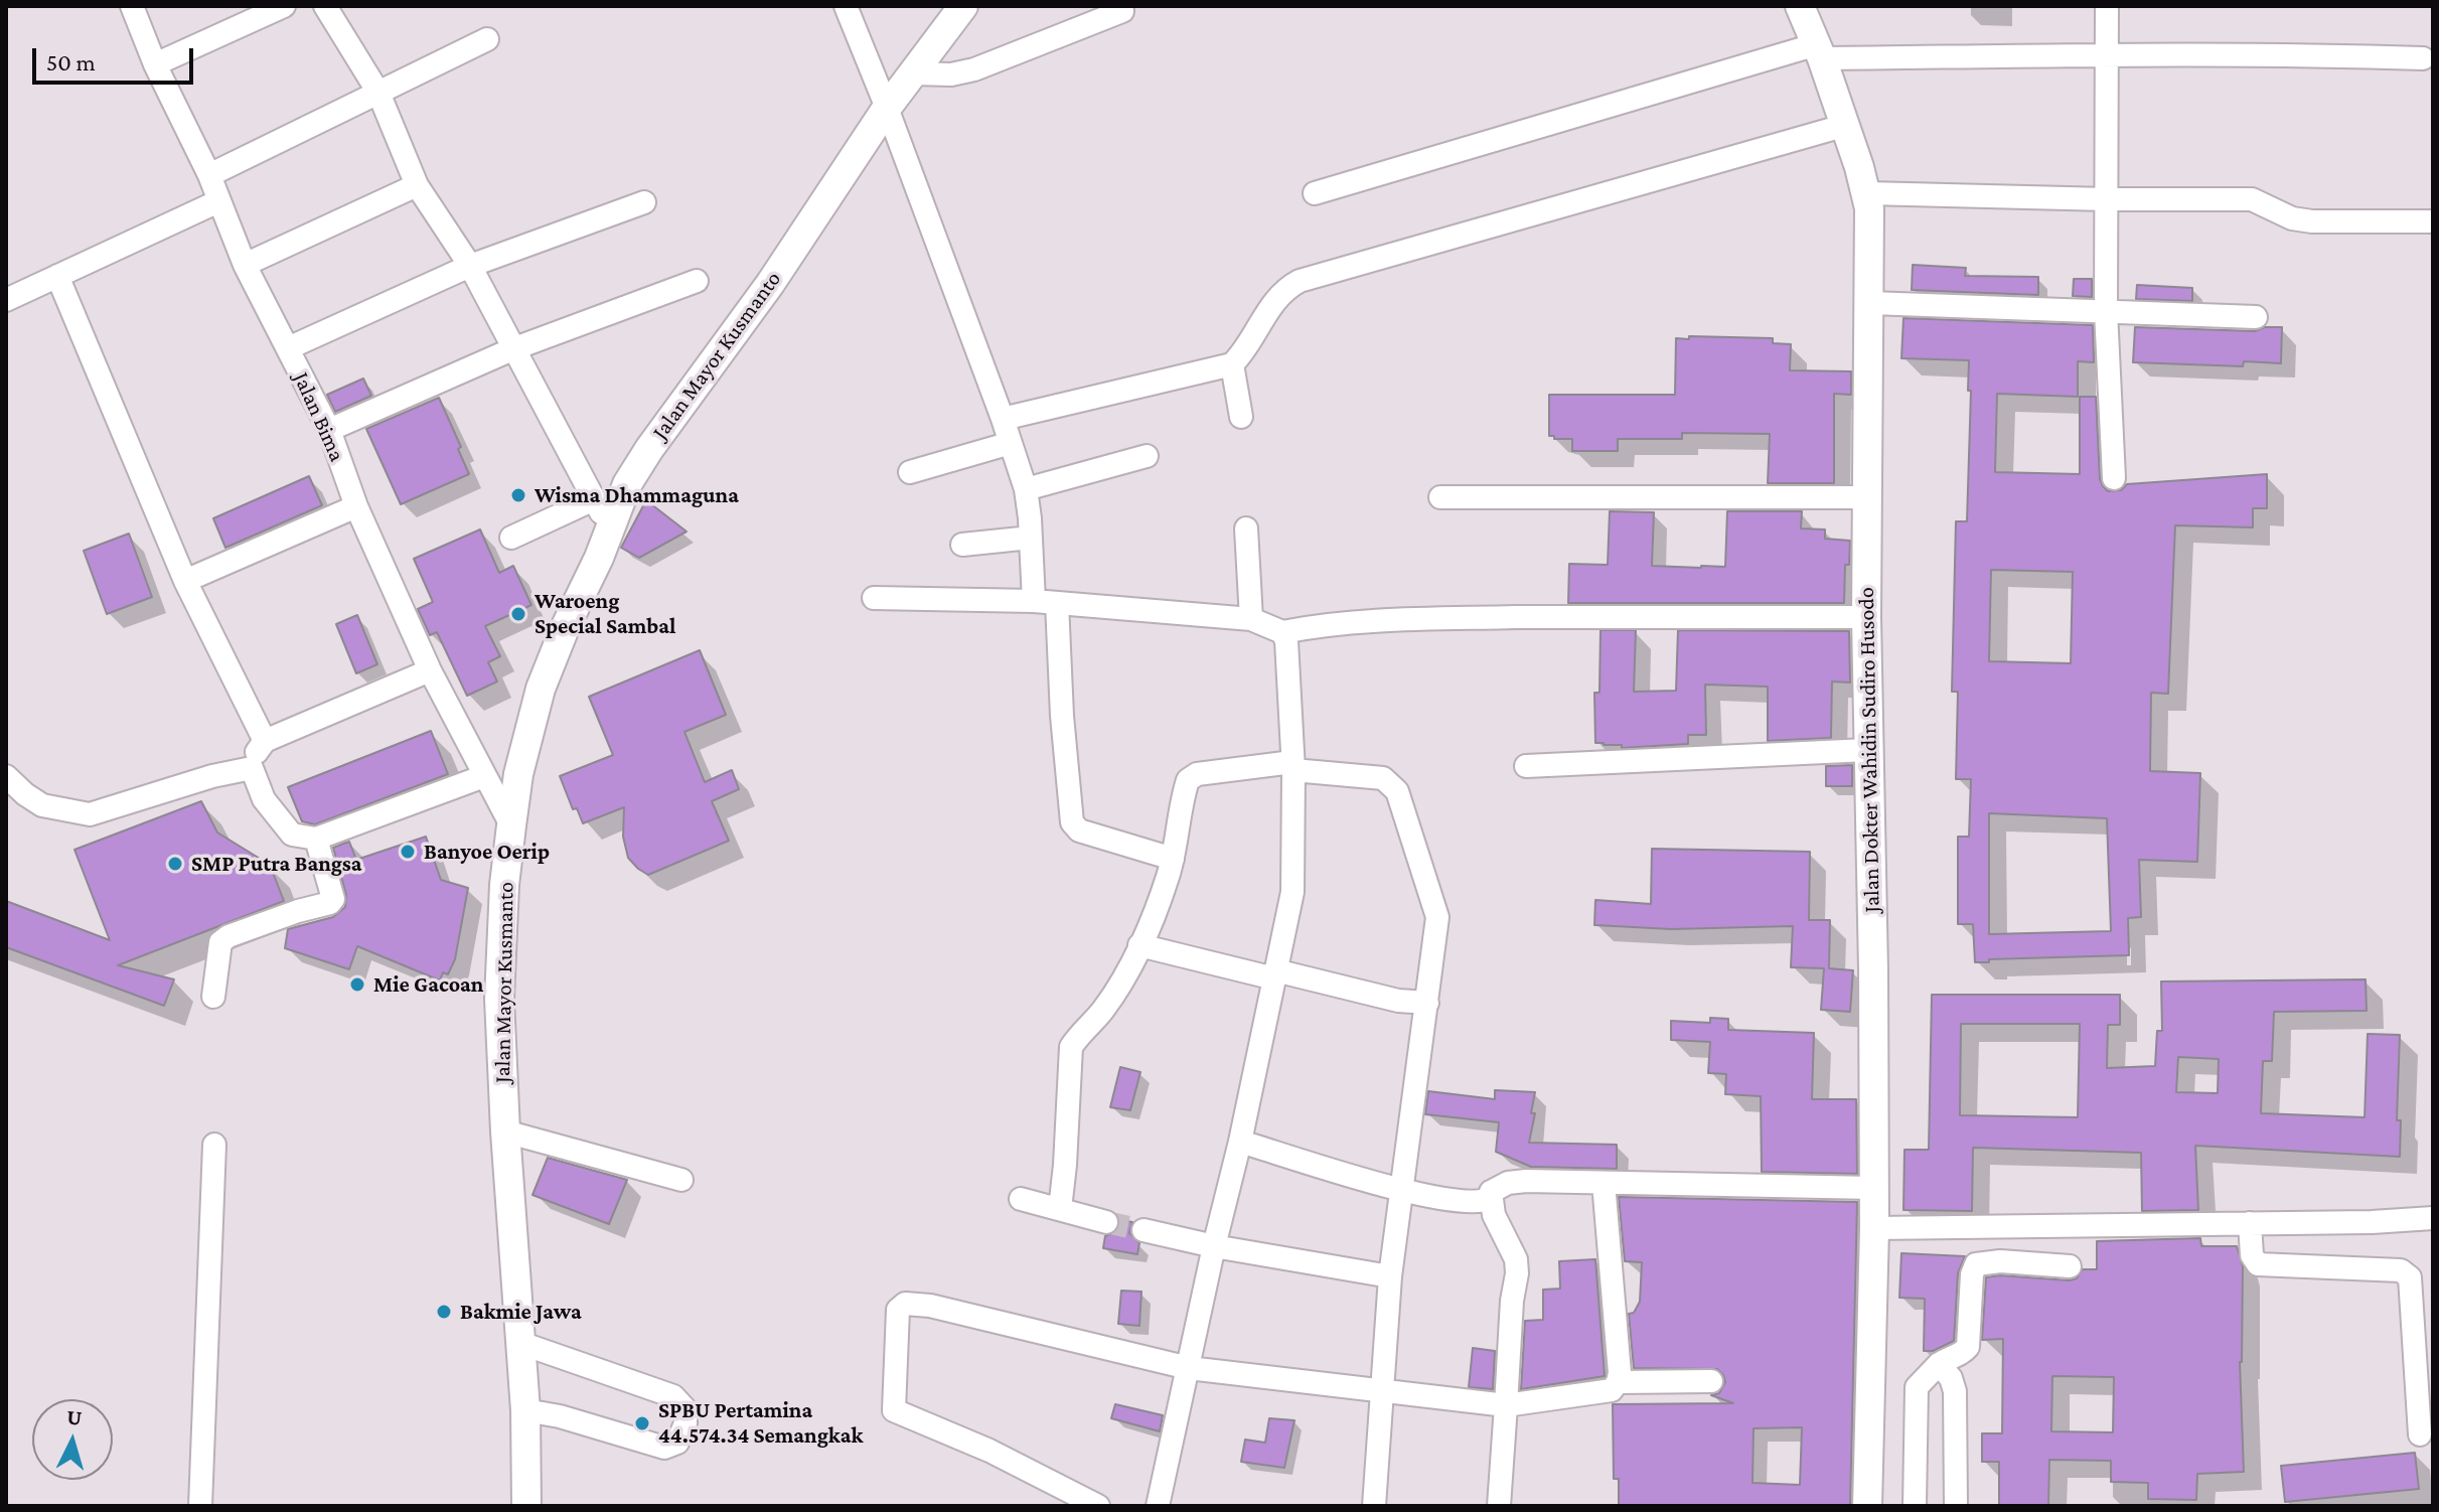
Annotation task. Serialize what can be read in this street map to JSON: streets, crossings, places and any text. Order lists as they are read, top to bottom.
{
  "streets": {
    "main road": ["Jalan Mayor Kusmanto", "Jalan Dokter Wahidin Sudiro Husodo"],
    "street": ["Jalan Bima"]
  },
  "crossings": [
    ["Jalan Mayor Kusmanto", "Jalan Bima"]
  ],
  "places": [
    "Wisma Dhammaguna",
    "Waroeng Special Sambal",
    "Banyoe Oerip",
    "SMP Putra Bangsa",
    "Mie Gacoan",
    "Bakmie Jawa",
    "SPBU Pertamina 44.574.34 Semangkak"
  ],
  "scale_bar": "50 m",
  "north": "top"
}
